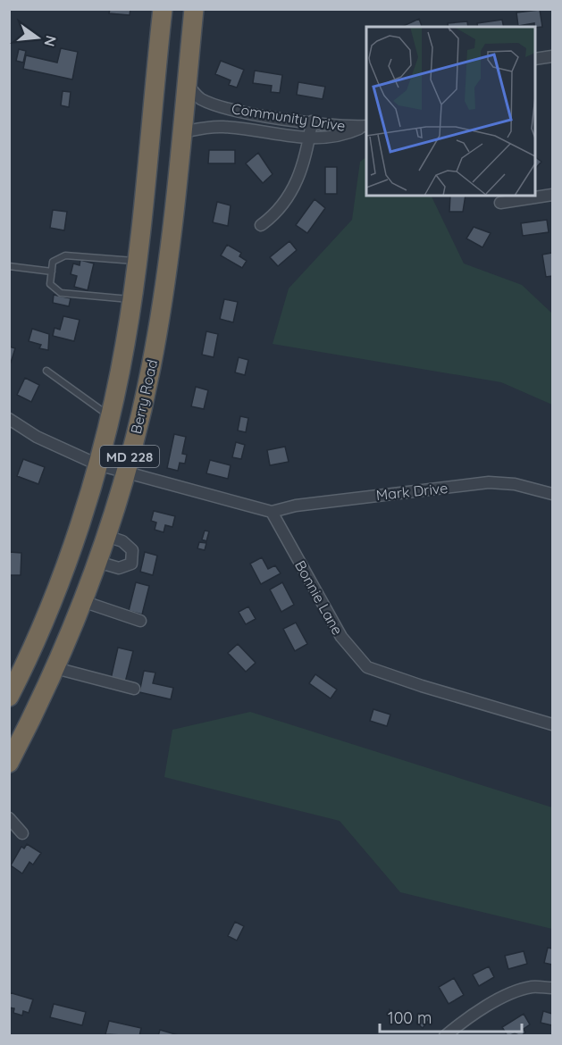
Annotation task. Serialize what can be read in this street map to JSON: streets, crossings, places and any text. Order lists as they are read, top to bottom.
{
  "streets": {
    "highway": ["Berry Road", "MD 228"],
    "street": ["Community Drive", "Mark Drive", "Bonnie Lane"]
  },
  "crossings": [
    ["Community Drive", "Berry Road"],
    ["Mark Drive", "Bonnie Lane"]
  ],
  "scale_bar": "100 m",
  "north": "right"
}
